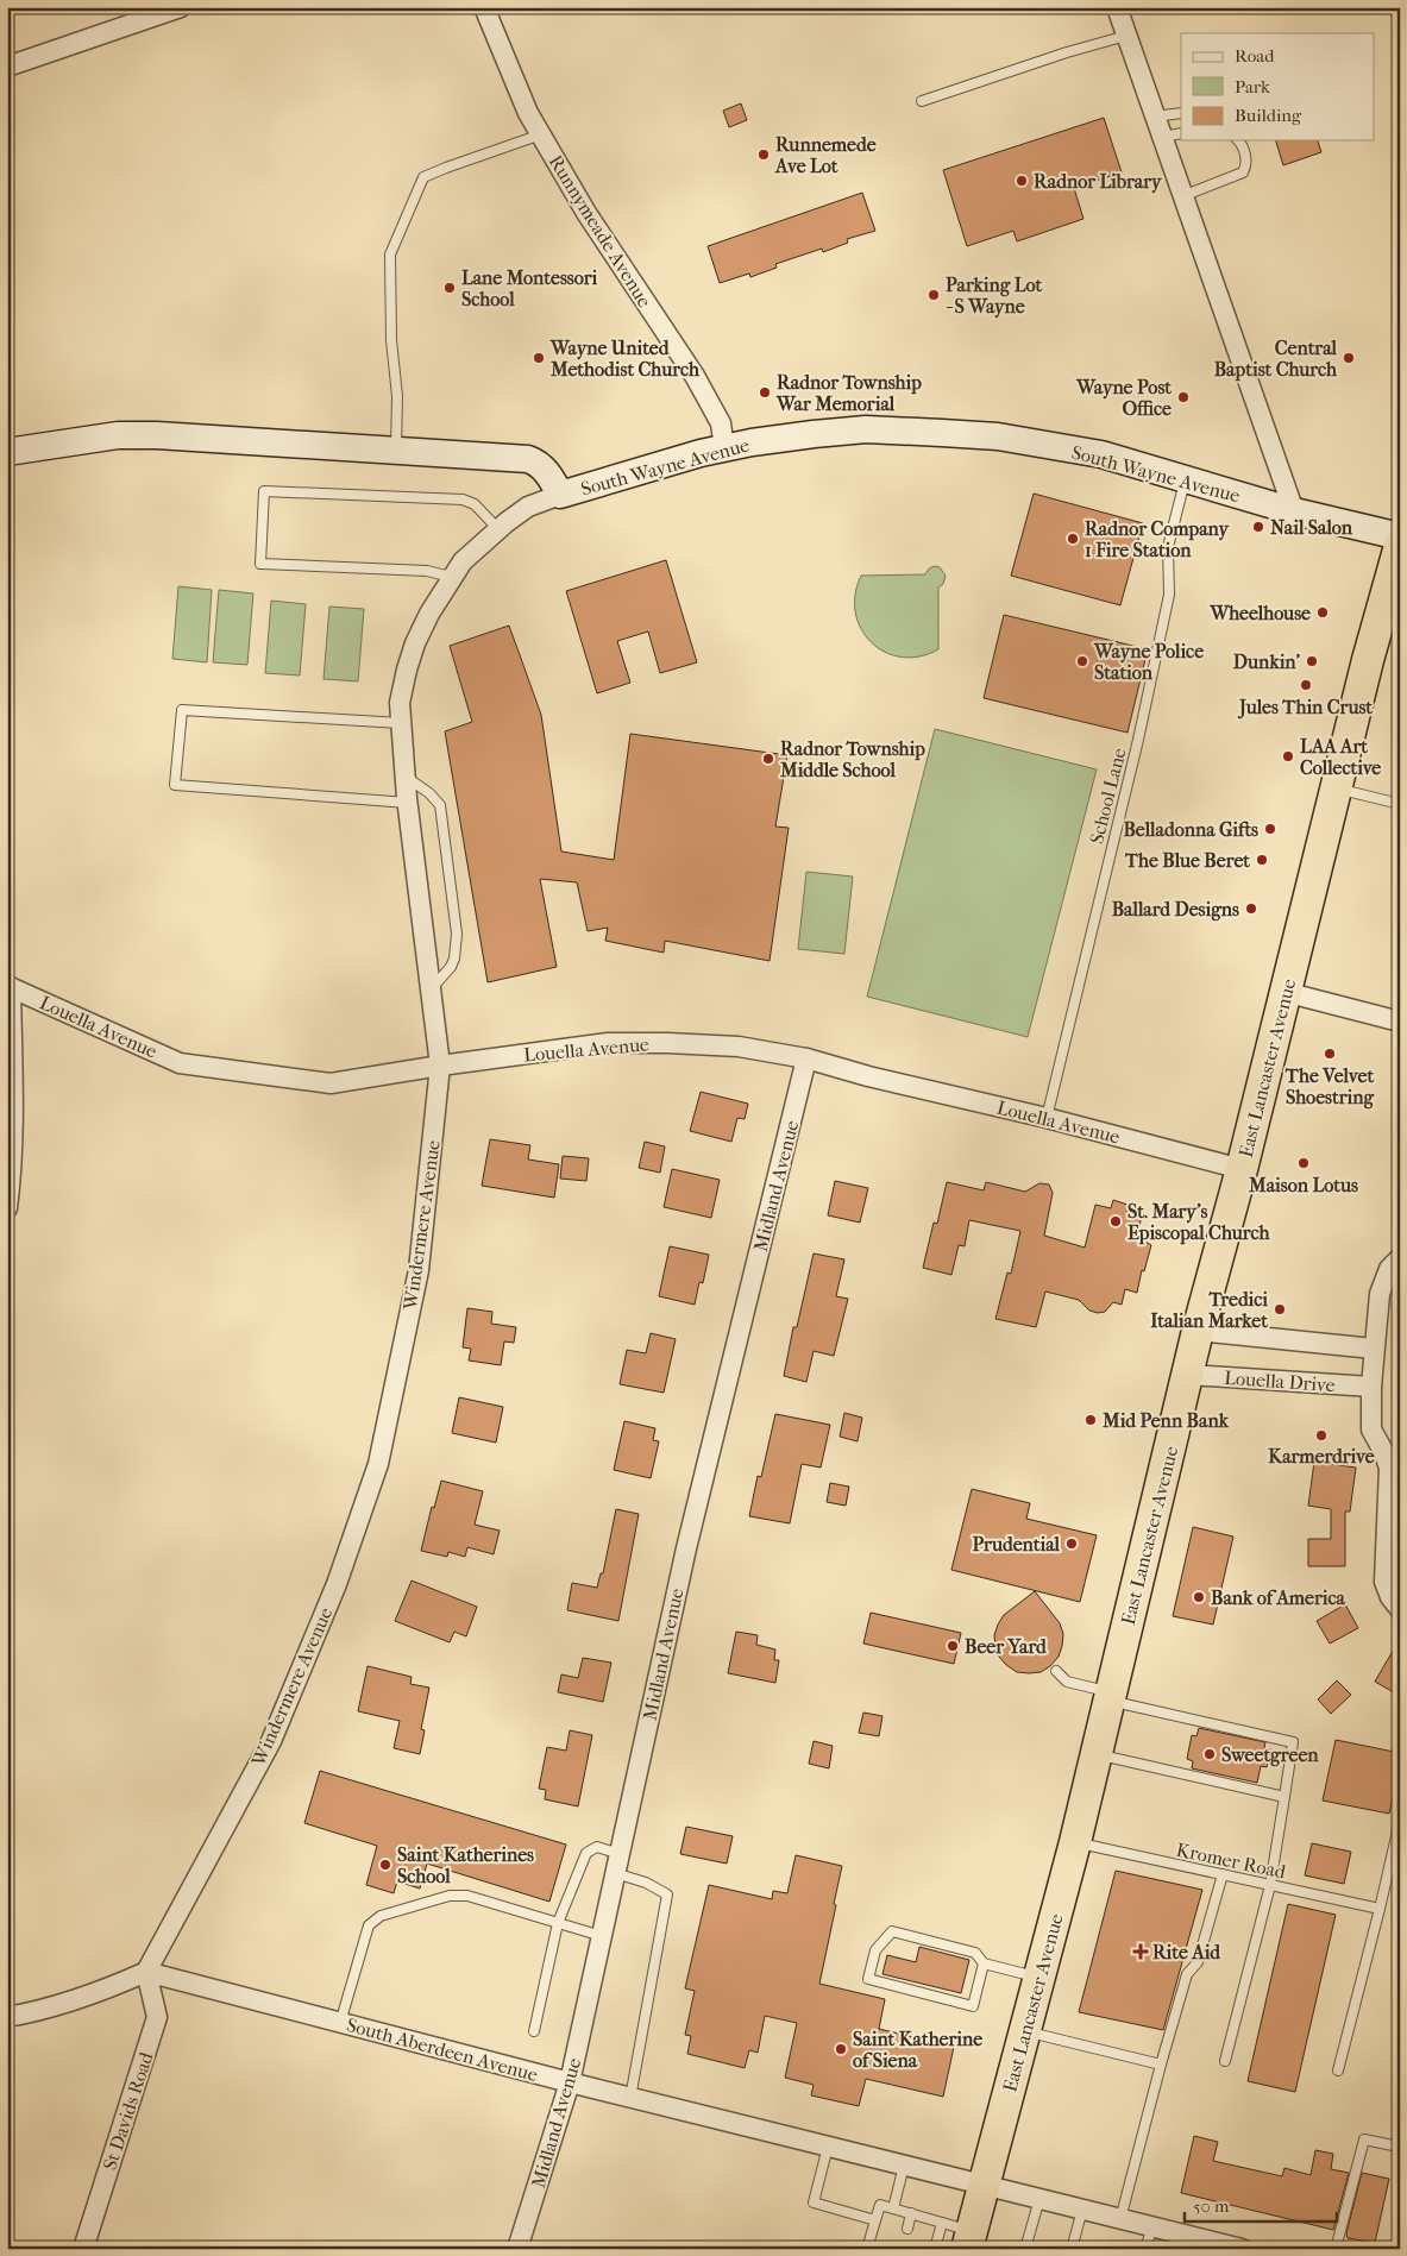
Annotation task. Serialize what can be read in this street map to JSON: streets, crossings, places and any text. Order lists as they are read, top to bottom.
{
  "streets": {
    "highway": ["East Lancaster Avenue"],
    "main road": ["South Wayne Avenue"],
    "street": [
      "Runnymeade Avenue",
      "Louella Avenue",
      "Midland Avenue",
      "Windermere Avenue",
      "Louella Drive",
      "South Aberdeen Avenue",
      "St Davids Road"
    ],
    "lane": ["School Lane", "Kromer Road"]
  },
  "crossings": [
    ["Runnymeade Avenue", "South Wayne Avenue"],
    ["South Wayne Avenue", "School Lane"],
    ["South Wayne Avenue", "Windermere Avenue"],
    ["School Lane", "Louella Avenue"],
    ["Louella Avenue", "East Lancaster Avenue"],
    ["Louella Avenue", "Midland Avenue"],
    ["Louella Avenue", "Windermere Avenue"],
    ["East Lancaster Avenue", "Louella Drive"],
    ["East Lancaster Avenue", "Kromer Road"],
    ["East Lancaster Avenue", "South Aberdeen Avenue"],
    ["Midland Avenue", "South Aberdeen Avenue"],
    ["Windermere Avenue", "South Aberdeen Avenue"],
    ["Windermere Avenue", "St Davids Road"],
    ["South Aberdeen Avenue", "St Davids Road"]
  ],
  "places": {
    "other": [
      "Runnemede Ave Lot",
      "Radnor Library",
      "Lane Montessori School",
      "Parking Lot - S Wayne",
      "Wayne United Methodist Church",
      "Central Baptist Church",
      "Radnor Township War Memorial",
      "Wayne Post Office",
      "Nail Salon",
      "Radnor Company 1 Fire Station",
      "Wheelhouse",
      "Wayne Police Station",
      "Dunkin'",
      "Jules Thin Crust",
      "LAA Art Collective",
      "Radnor Township Middle School",
      "Belladonna Gifts",
      "The Blue Beret",
      "Ballard Designs",
      "The Velvet Shoestring",
      "Maison Lotus",
      "St. Mary's Episcopal Church",
      "Tredici Italian Market",
      "Mid Penn Bank",
      "Karmerdrive",
      "Prudential",
      "Bank of America",
      "Beer Yard",
      "Sweetgreen",
      "Saint Katherines School",
      "Saint Katherine of Siena"
    ],
    "health": ["Rite Aid"]
  },
  "legend": ["Road", "Park", "Building"],
  "scale_bar": "50 m"
}
